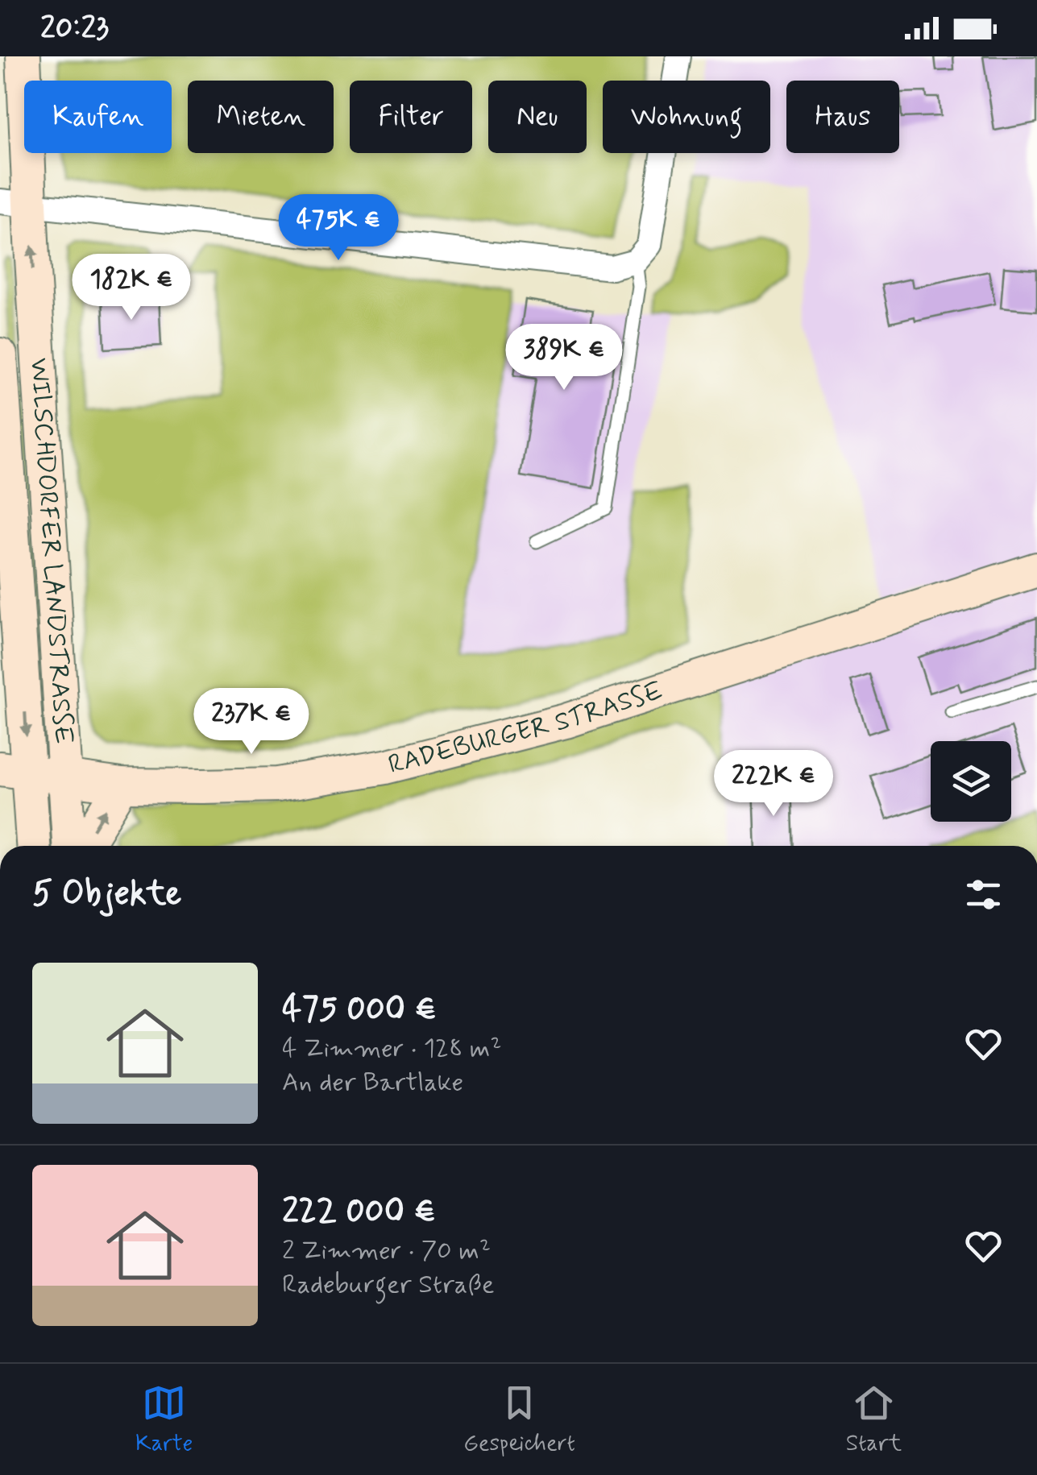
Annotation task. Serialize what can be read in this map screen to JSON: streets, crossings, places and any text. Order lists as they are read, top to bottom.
{
  "streets": {
    "main road": ["WILSCHDORFER LANDSTRASSE", "RADEBURGER STRASSE"]
  },
  "crossings": [
    ["WILSCHDORFER LANDSTRASSE", "RADEBURGER STRASSE"]
  ],
  "page": {
    "status": "20:23",
    "chip": [
      "Kaufen",
      "Mieten",
      "Filter",
      "Neu",
      "Wohnung",
      "Haus"
    ],
    "price": [
      "475K €",
      "182K €",
      "389K €",
      "237K €",
      "222K €"
    ],
    "heading": "5 Objekte",
    "list": [
      {
        "name": "475 000 €",
        "note": "4 Zimmer · 128 m² · An der Bartlake"
      },
      {
        "name": "222 000 €",
        "note": "2 Zimmer · 70 m² · Radeburger Straße"
      }
    ],
    "tabs": ["Karte", "Gespeichert", "Start"]
  }
}
